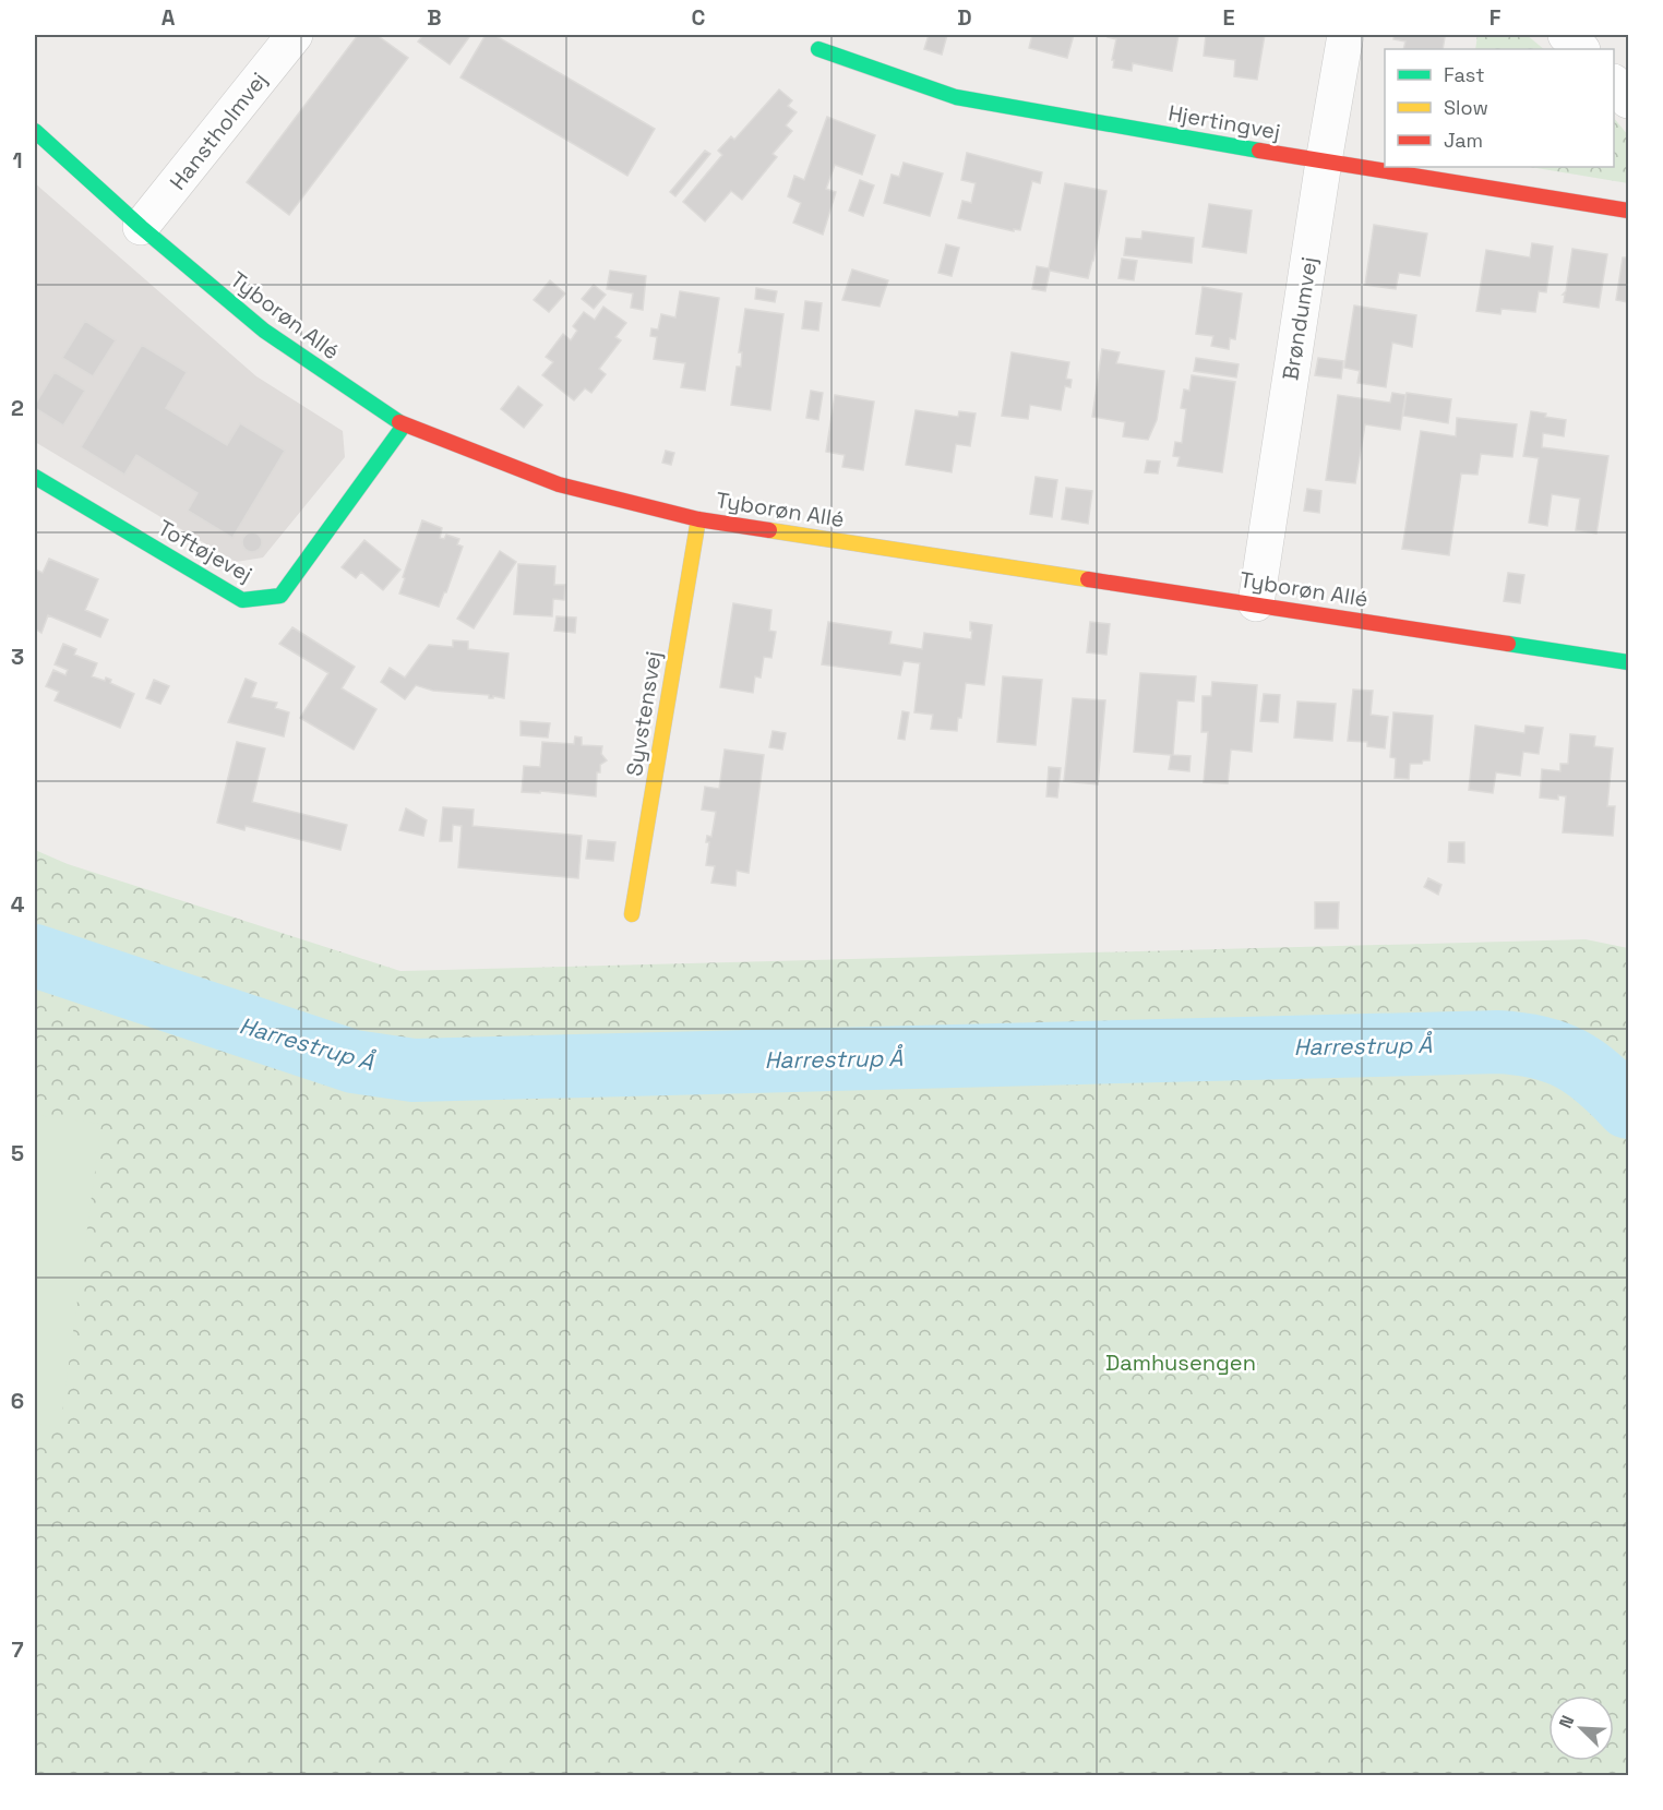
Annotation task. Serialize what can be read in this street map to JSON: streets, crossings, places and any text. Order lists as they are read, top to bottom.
{
  "streets": {
    "street": [
      "Hjertingvej",
      "Hanstholmvej",
      "Tyborøn Allé",
      "Brøndumvej",
      "Toftøjevej",
      "Syvstensvej"
    ]
  },
  "crossings": [
    ["Hjertingvej", "Brøndumvej"],
    ["Hanstholmvej", "Tyborøn Allé"],
    ["Tyborøn Allé", "Brøndumvej"],
    ["Tyborøn Allé", "Toftøjevej"],
    ["Tyborøn Allé", "Syvstensvej"]
  ],
  "water": ["Harrestrup Å"],
  "parks": ["Damhusengen"],
  "legend": ["Fast", "Slow", "Jam"],
  "north": "top left",
  "grid": {
    "columns": [
      "A",
      "B",
      "C",
      "D",
      "E",
      "F"
    ],
    "rows": [
      "1",
      "2",
      "3",
      "4",
      "5",
      "6",
      "7"
    ]
  }
}
